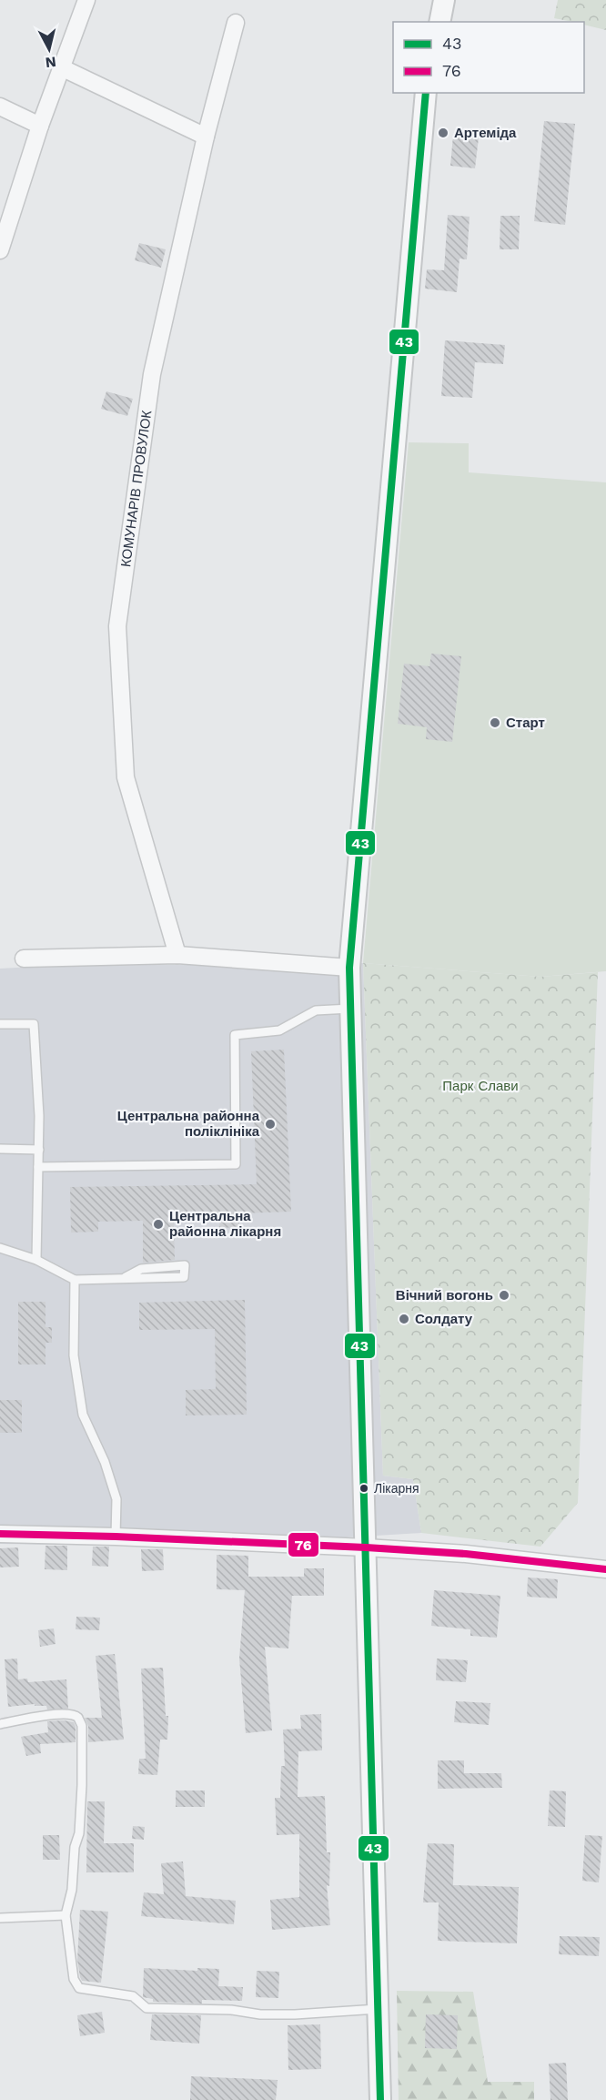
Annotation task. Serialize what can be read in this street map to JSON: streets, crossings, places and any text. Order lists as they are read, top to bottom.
{
  "streets": {
    "street": ["КОМУНАРІВ ПРОВУЛОК"]
  },
  "parks": ["Парк Слави"],
  "places": [
    "Артеміда",
    "Старт",
    "Центральна районна поліклініка",
    "Центральна районна лікарня",
    "Вічний вогонь",
    "Солдату",
    "Лікарня"
  ],
  "lines": ["transit line 43", "transit line 76"],
  "legend": ["43", "76"],
  "north": "bottom"
}
